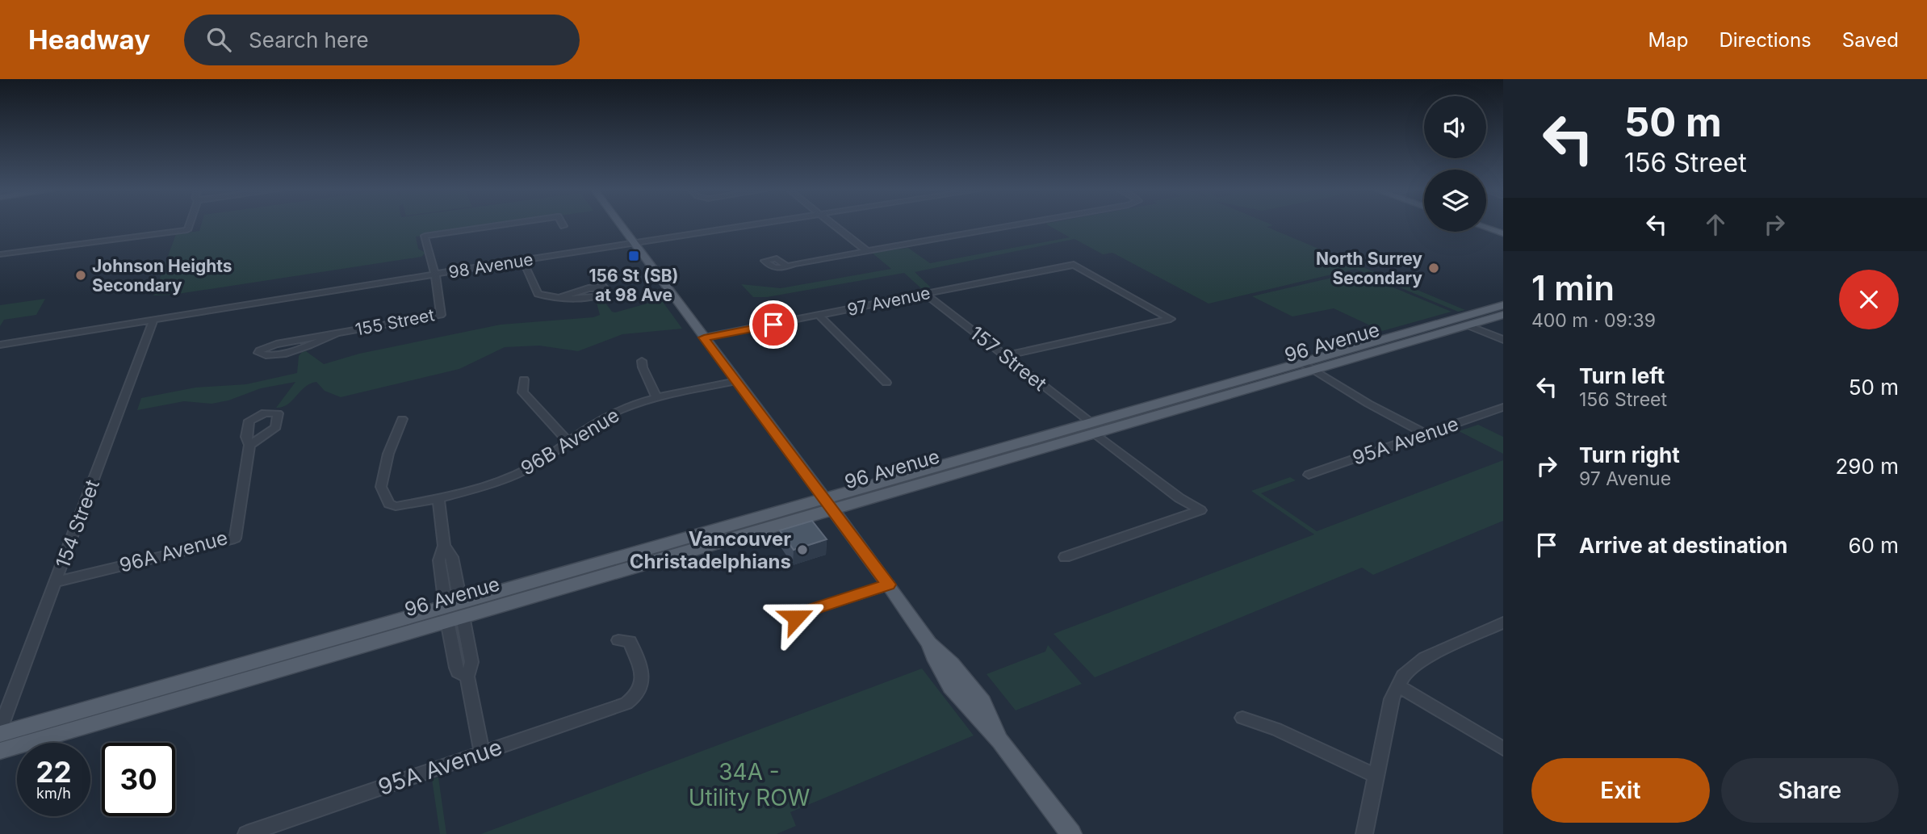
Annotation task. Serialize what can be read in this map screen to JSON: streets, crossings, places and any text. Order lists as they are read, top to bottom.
{
  "streets": {
    "main road": ["96 Avenue"],
    "street": [
      "98 Avenue",
      "97 Avenue",
      "155 Street",
      "157 Street",
      "95A Avenue",
      "96B Avenue",
      "154 Street",
      "96A Avenue"
    ]
  },
  "crossings": [
    ["98 Avenue", "155 Street"],
    ["98 Avenue", "154 Street"],
    ["97 Avenue", "157 Street"],
    ["96 Avenue", "157 Street"],
    ["154 Street", "96A Avenue"]
  ],
  "parks": ["34A - Utility ROW"],
  "places": {
    "transit": ["156 St (SB) at 98 Ave"],
    "other": ["North Surrey Secondary", "Johnson Heights Secondary", "Vancouver Christadelphians"]
  },
  "page": {
    "header": "Headway",
    "search": "Search here",
    "nav": ["Map", "Directions", "Saved"],
    "turn": ["50 m", "156 Street"],
    "heading": ["1 min", "400 m · 09:39"],
    "list": [
      {
        "name": "Turn left",
        "note": "156 Street",
        "value": "50 m"
      },
      {
        "name": "Turn right",
        "note": "97 Avenue",
        "value": "290 m"
      },
      {
        "name": "Arrive at destination",
        "value": "60 m"
      }
    ],
    "speed": "22 km/h",
    "limit": "30",
    "buttons": ["Exit", "Share"]
  }
}
